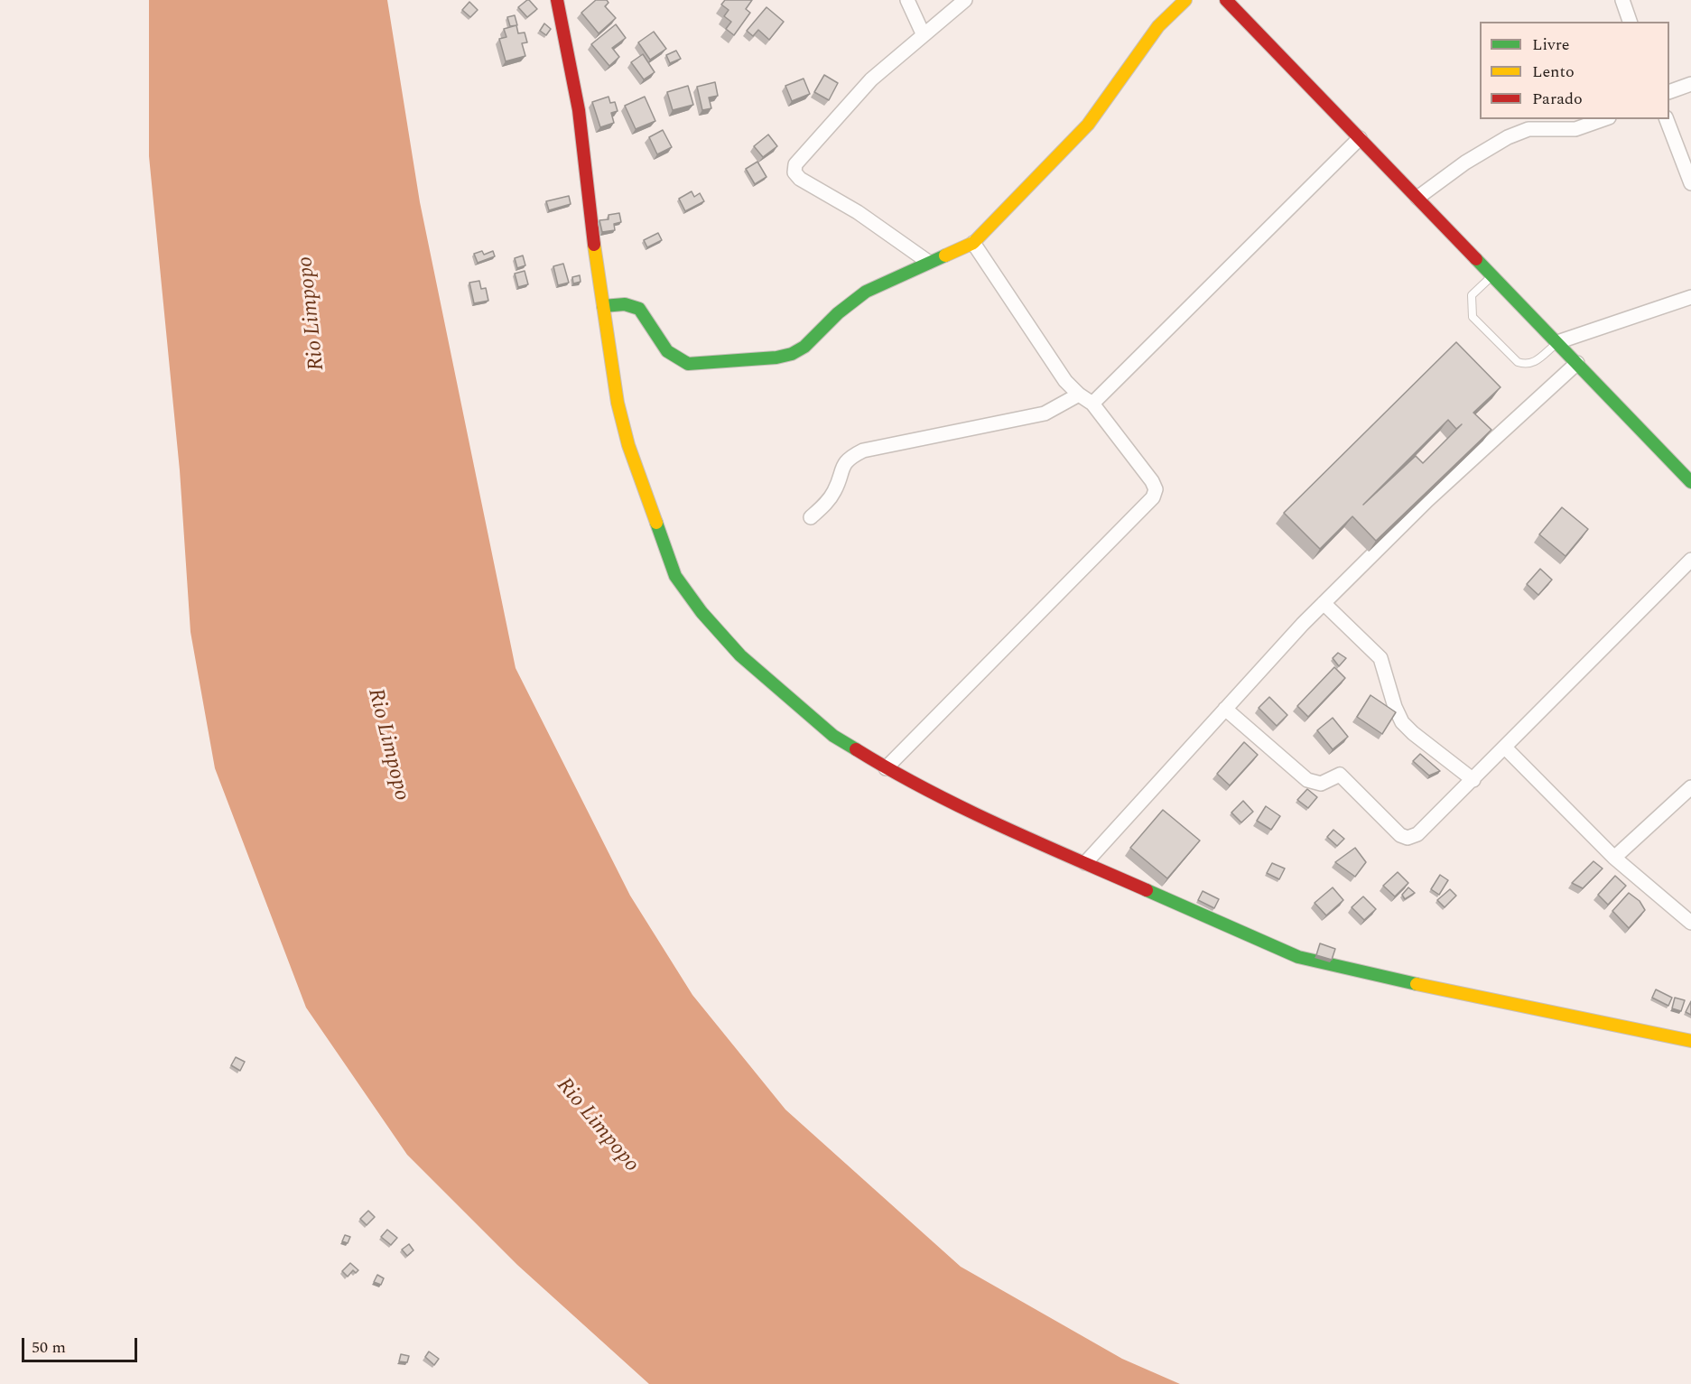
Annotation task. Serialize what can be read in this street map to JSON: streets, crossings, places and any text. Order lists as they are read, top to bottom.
{
  "water": ["Rio Limpopo"],
  "legend": ["Livre", "Lento", "Parado"],
  "scale_bar": "50 m"
}
